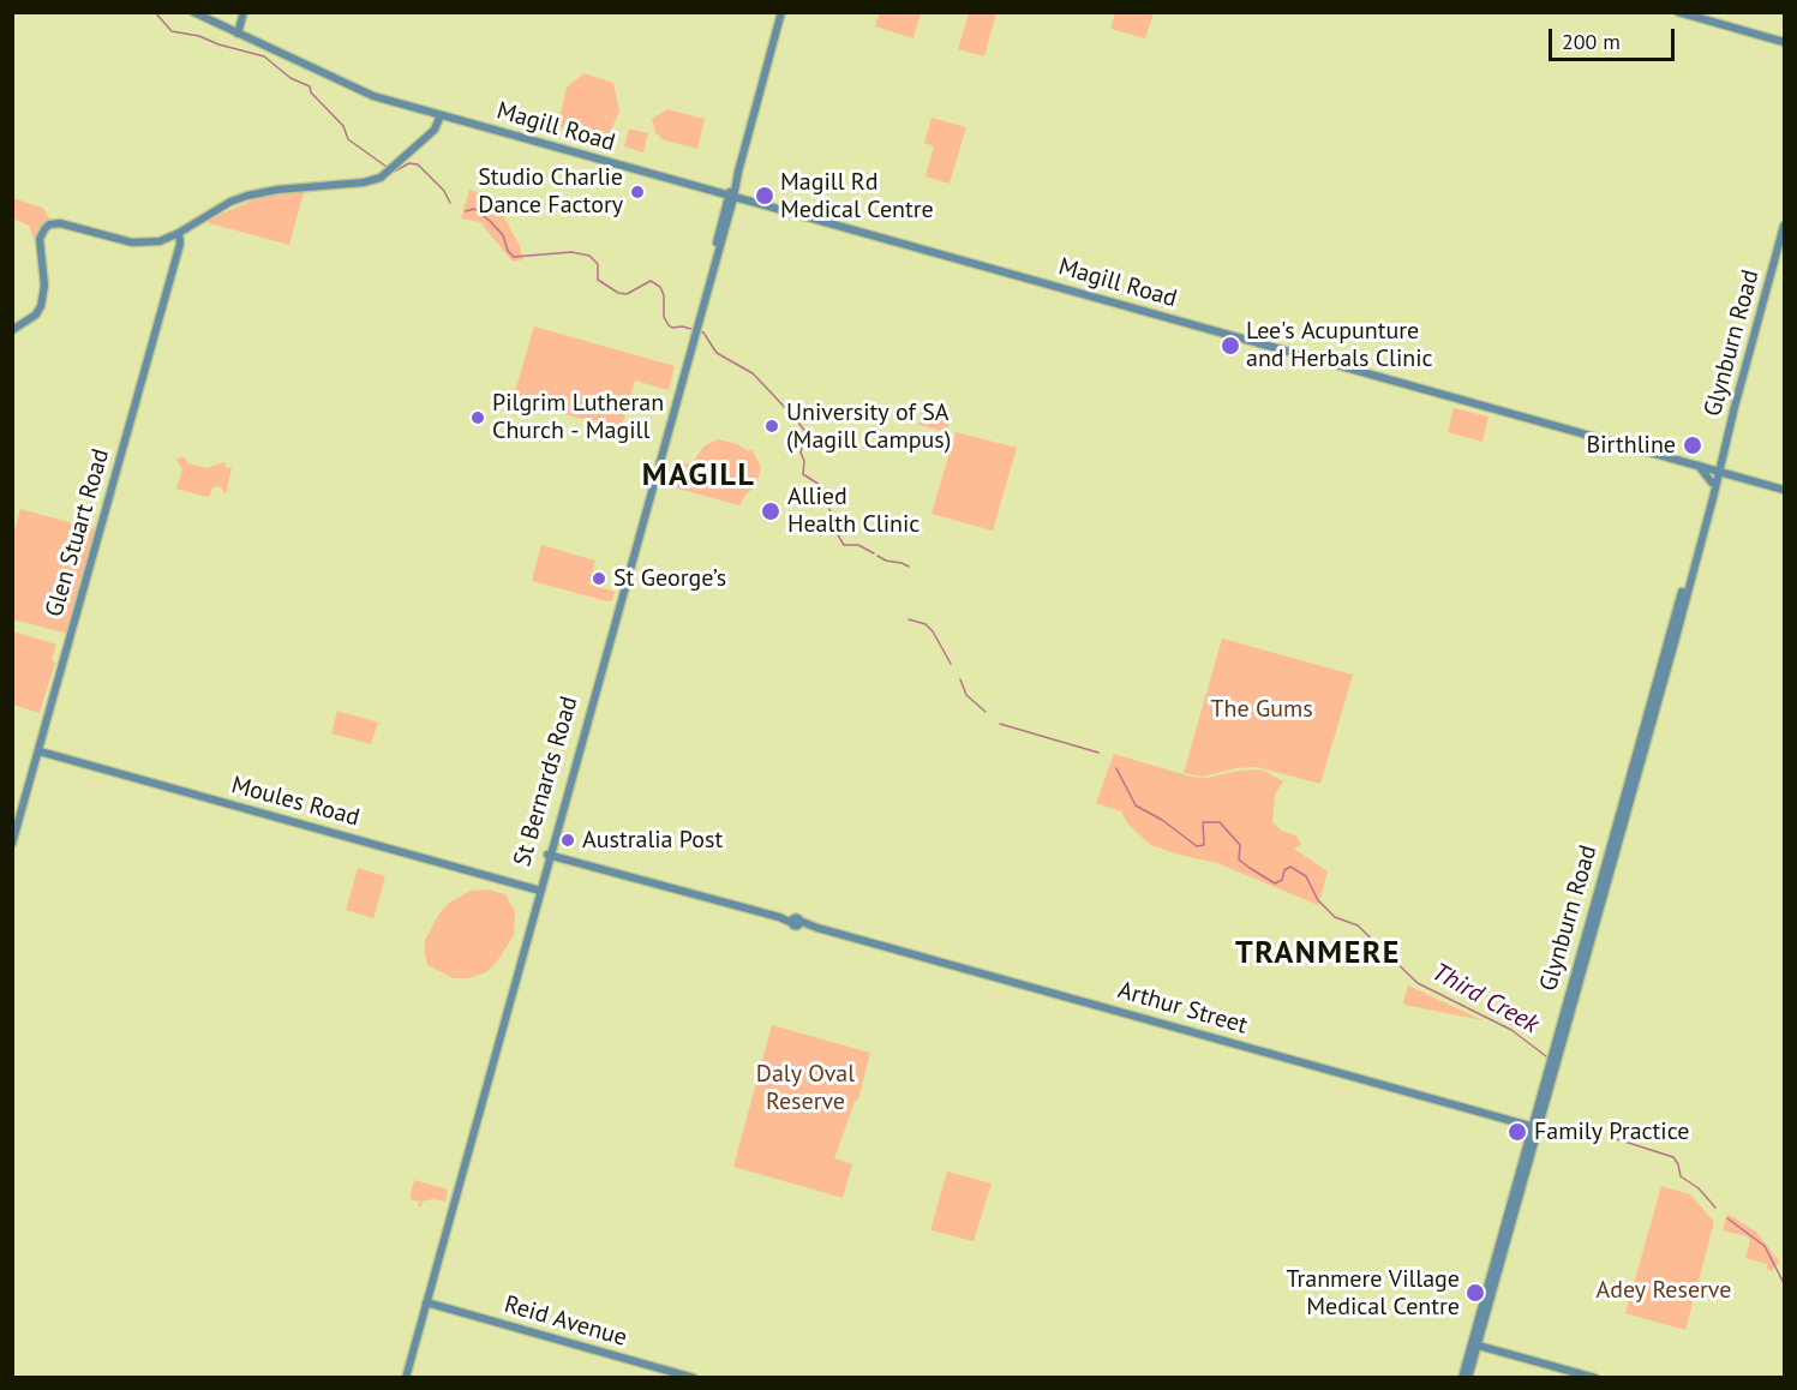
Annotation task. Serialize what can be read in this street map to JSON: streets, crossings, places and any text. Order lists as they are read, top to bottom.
{
  "streets": {
    "main road": [
      "Magill Road",
      "Glynburn Road",
      "Glen Stuart Road",
      "St Bernards Road",
      "Moules Road",
      "Arthur Street",
      "Reid Avenue"
    ]
  },
  "crossings": [
    ["Magill Road", "Glynburn Road"],
    ["Magill Road", "St Bernards Road"],
    ["Glynburn Road", "Arthur Street"],
    ["Glen Stuart Road", "Moules Road"],
    ["St Bernards Road", "Moules Road"],
    ["St Bernards Road", "Arthur Street"],
    ["St Bernards Road", "Reid Avenue"]
  ],
  "districts": ["MAGILL", "TRANMERE"],
  "water": ["Third Creek"],
  "parks": ["The Gums", "Daly Oval Reserve", "Adey Reserve"],
  "places": [
    "Studio Charlie Dance Factory",
    "Magill Rd Medical Centre",
    "Lee's Acupunture and Herbals Clinic",
    "Pilgrim Lutheran Church - Magill",
    "University of SA (Magill Campus)",
    "Birthline",
    "Allied Health Clinic",
    "St George’s",
    "Australia Post",
    "Family Practice",
    "Tranmere Village Medical Centre"
  ],
  "scale_bar": "200 m"
}
